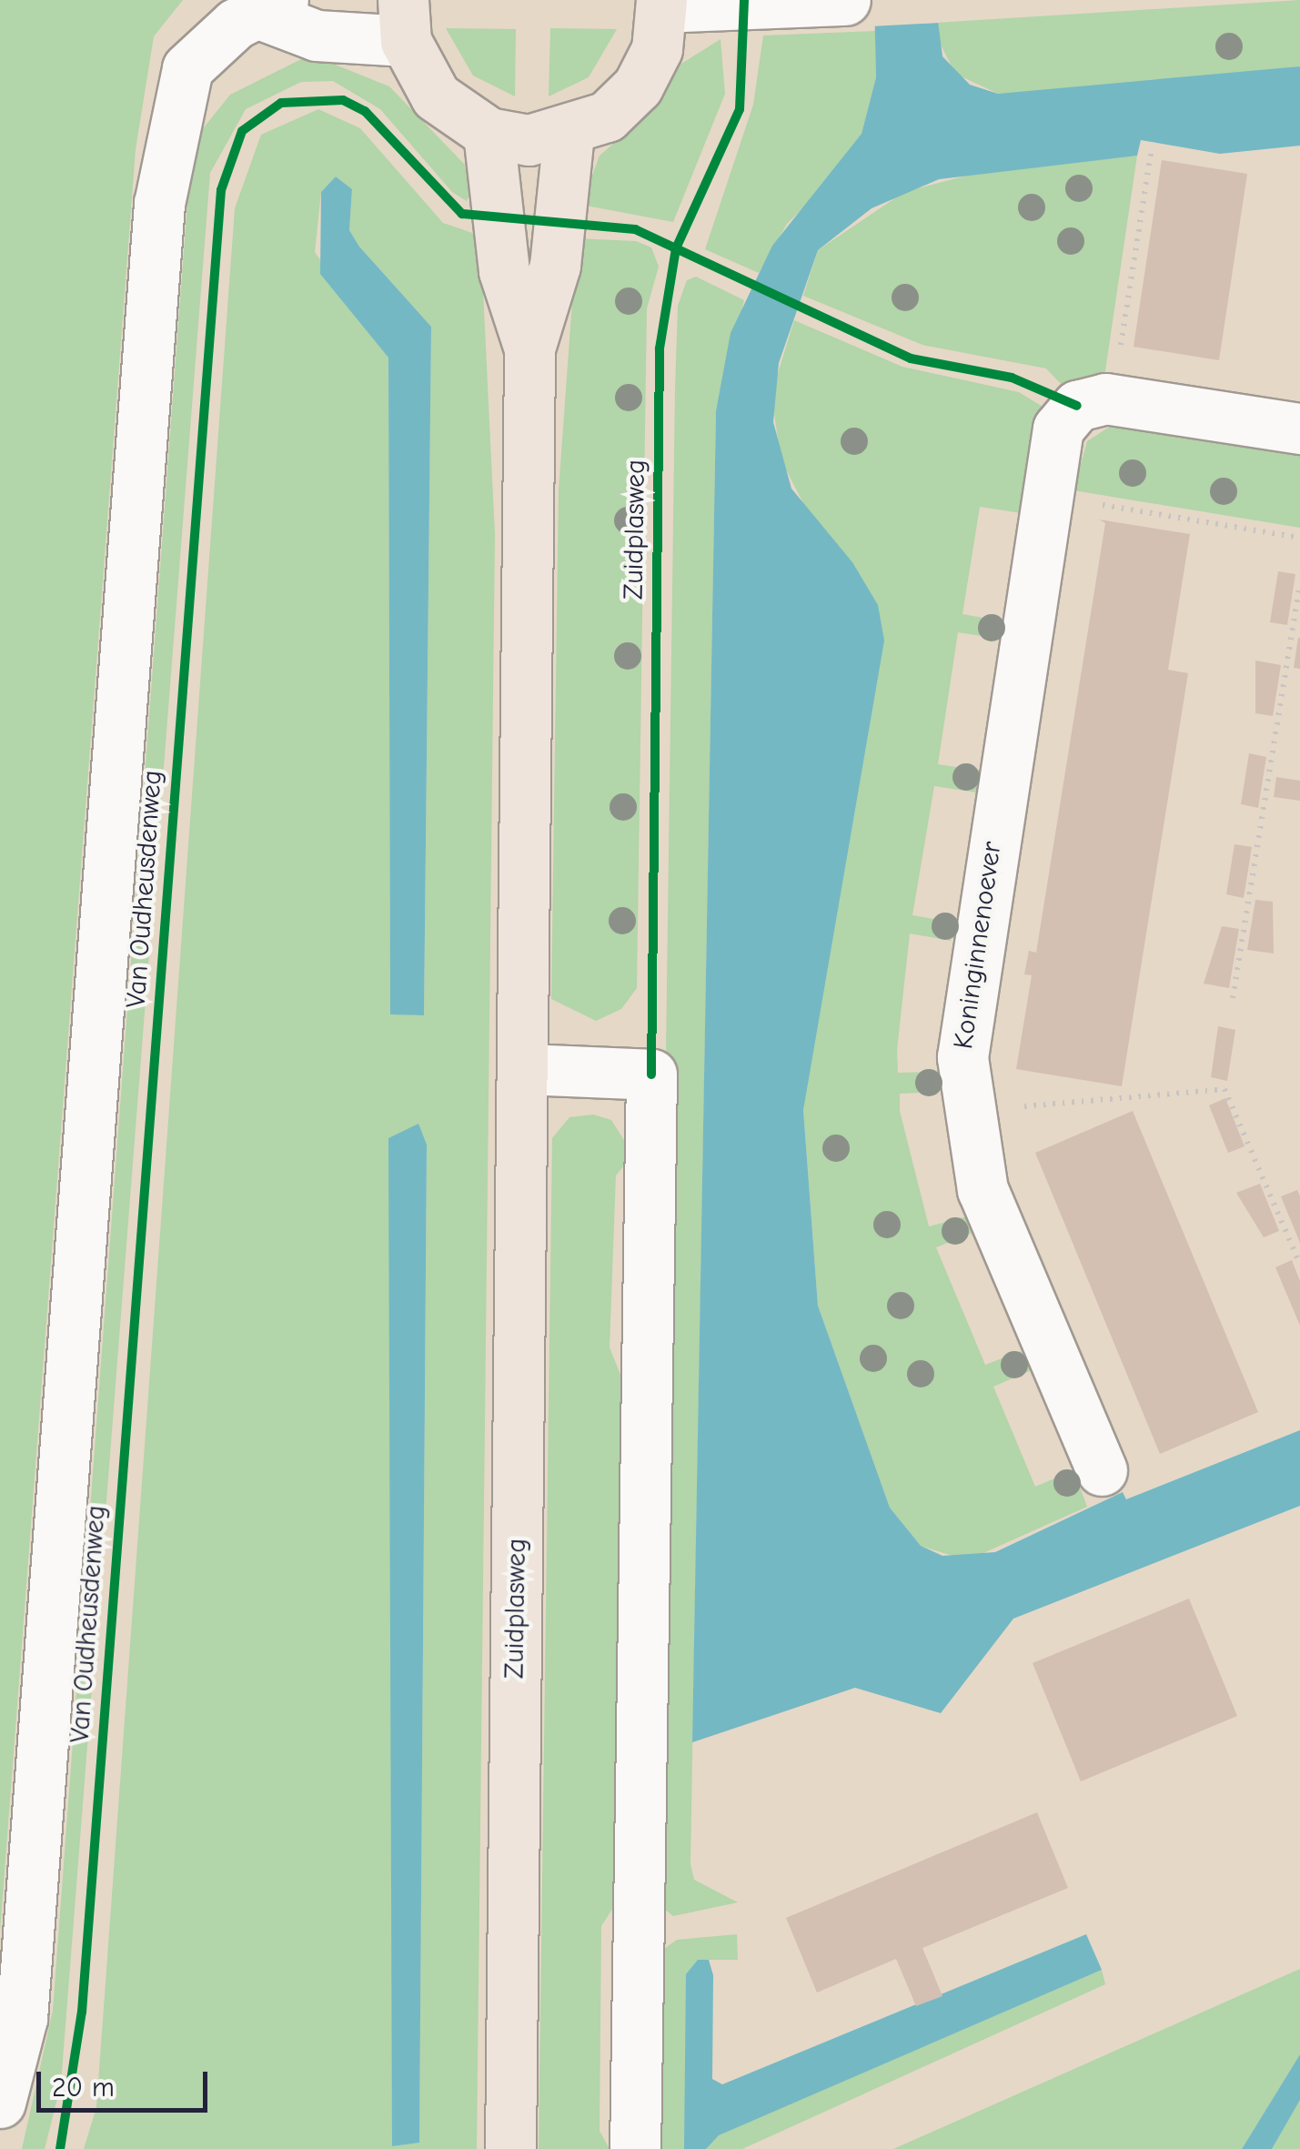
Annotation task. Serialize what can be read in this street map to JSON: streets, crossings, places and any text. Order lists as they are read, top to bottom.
{
  "streets": {
    "main road": ["Zuidplasweg"],
    "street": ["Van Oudheusdenweg", "Koninginnenoever"]
  },
  "scale_bar": "20 m"
}
